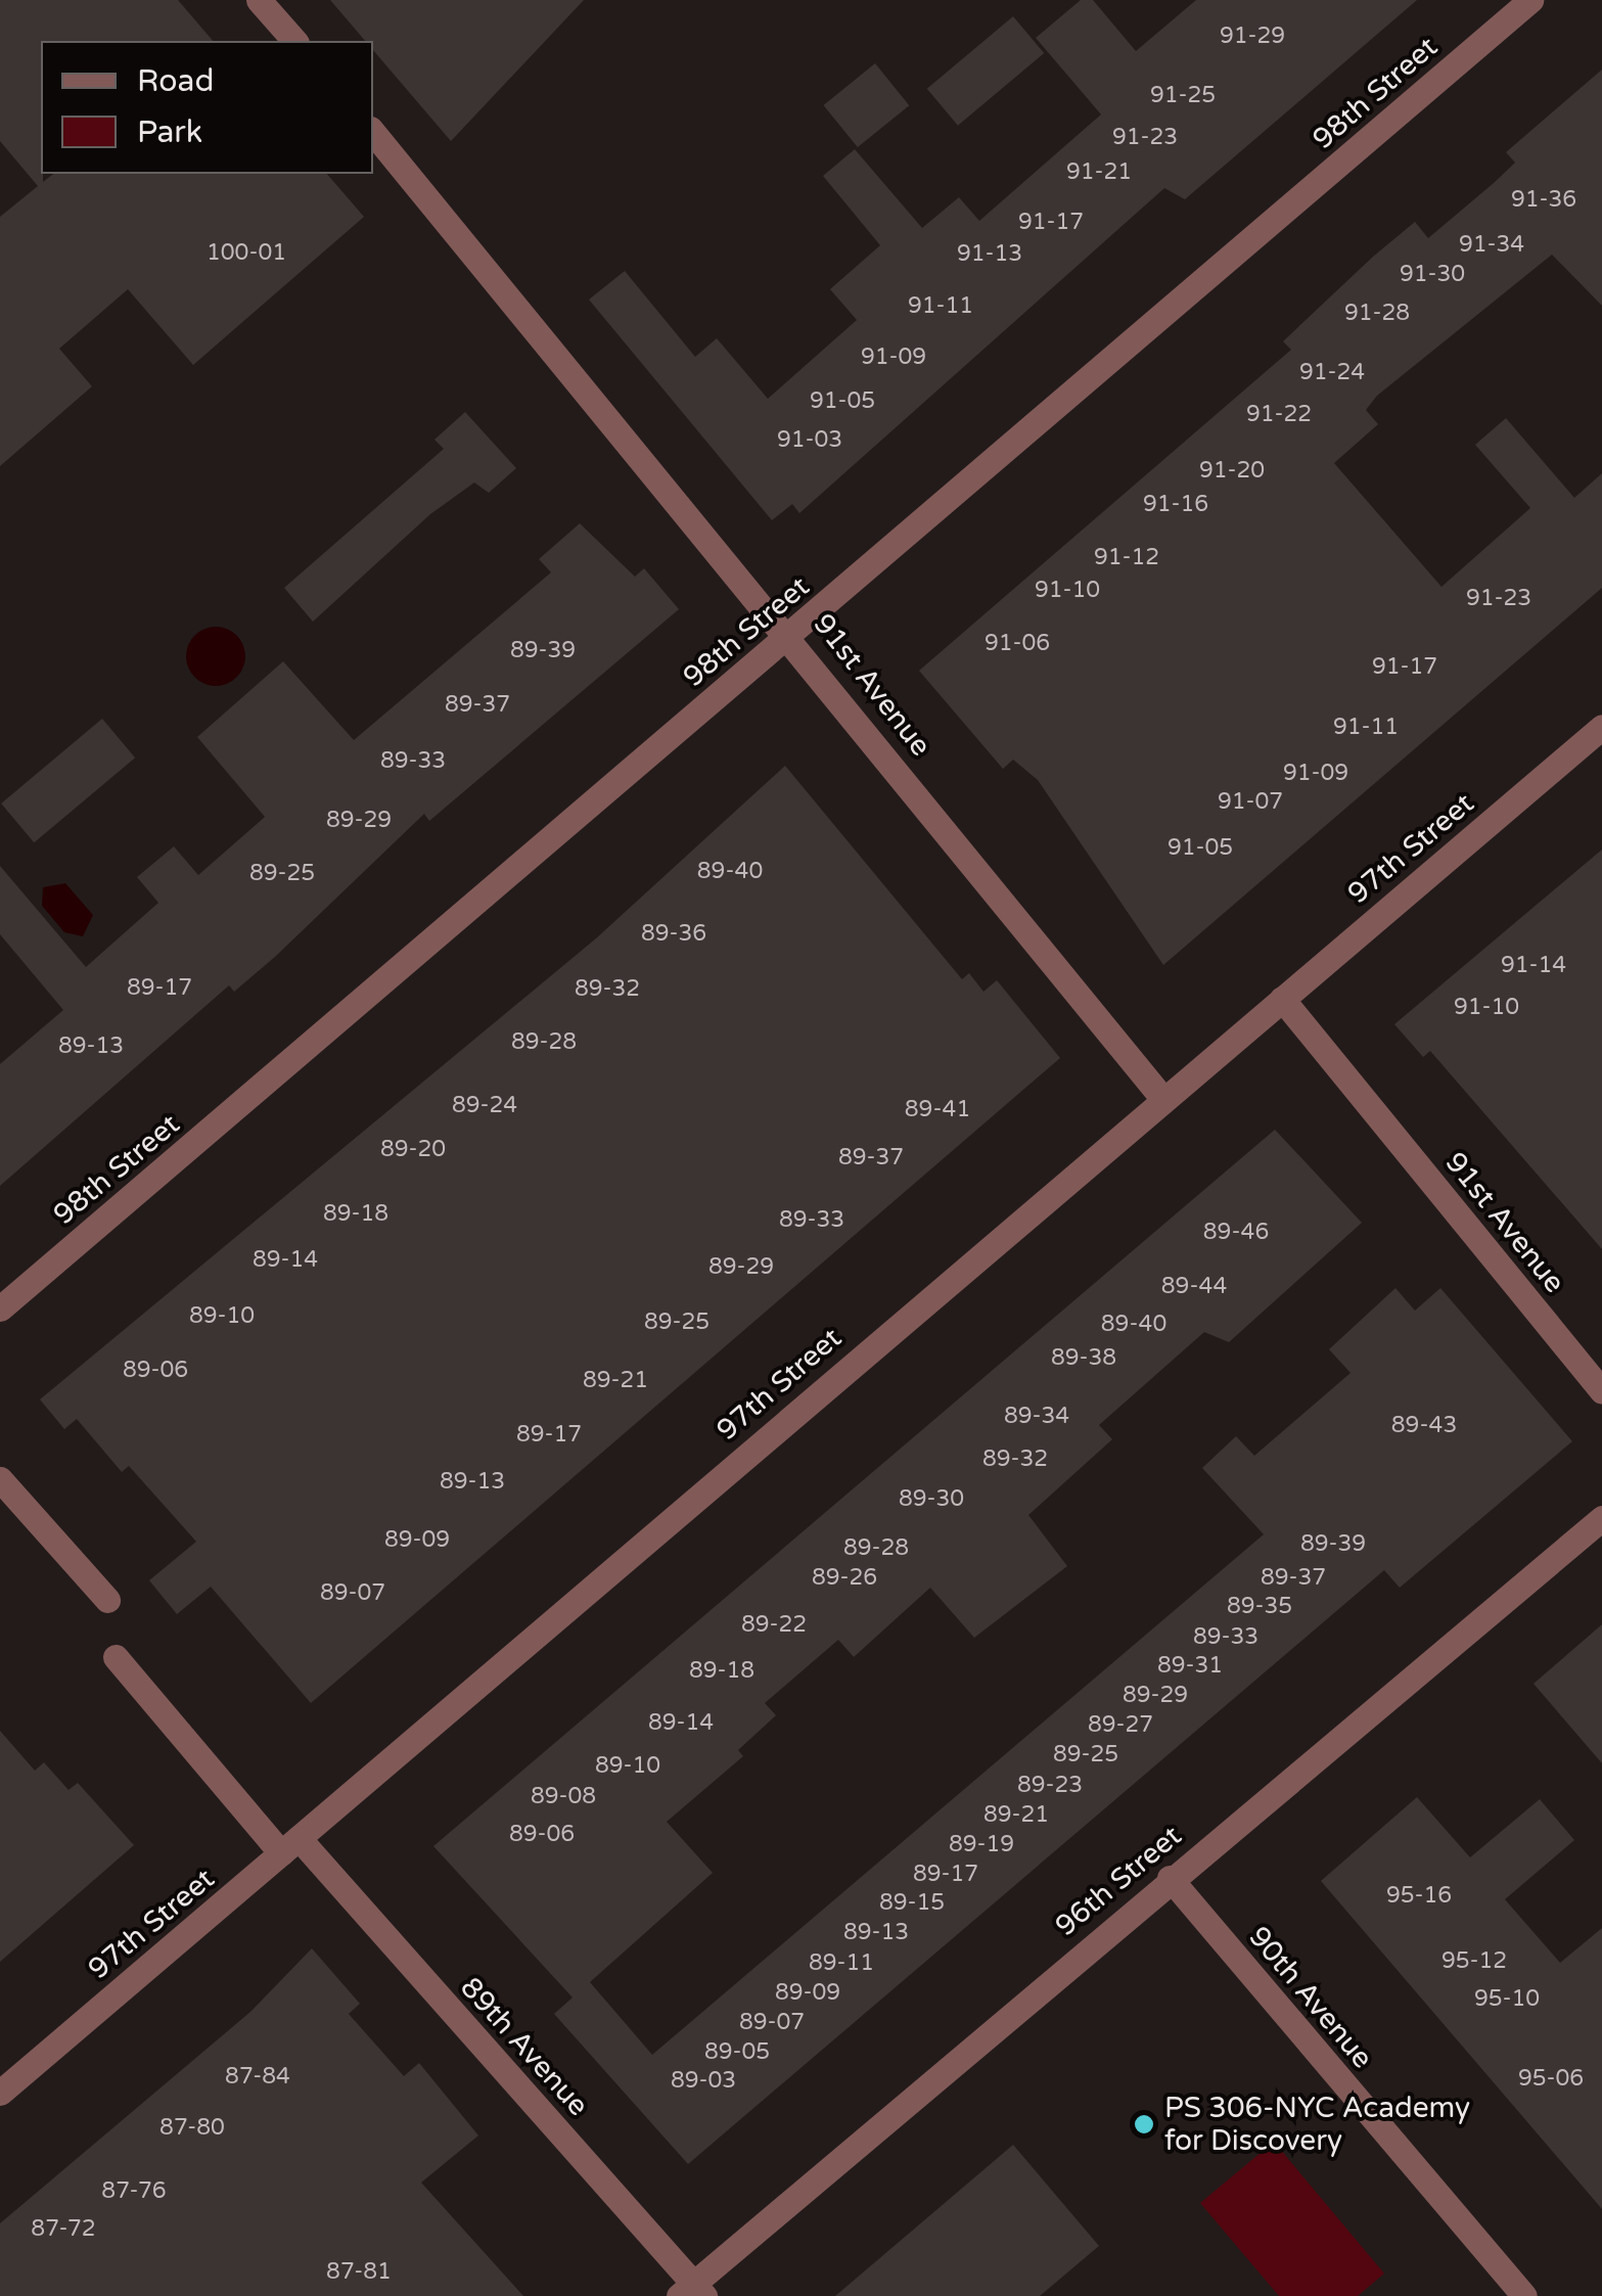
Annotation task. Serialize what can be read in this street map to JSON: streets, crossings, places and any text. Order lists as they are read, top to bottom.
{
  "streets": {
    "street": [
      "98th Street",
      "91st Avenue",
      "97th Street",
      "96th Street",
      "90th Avenue",
      "89th Avenue"
    ]
  },
  "crossings": [
    ["98th Street", "91st Avenue"],
    ["91st Avenue", "97th Street"],
    ["97th Street", "89th Avenue"],
    ["96th Street", "90th Avenue"],
    ["96th Street", "89th Avenue"]
  ],
  "places": ["PS 306-NYC Academy for Discovery"],
  "house_numbers": [
    "91-29",
    "91-25",
    "91-23",
    "91-21",
    "91-36",
    "91-17",
    "91-34",
    "100-01",
    "91-13",
    "91-30",
    "91-11",
    "91-28",
    "91-09",
    "91-24",
    "91-05",
    "91-22",
    "91-03",
    "91-20",
    "91-16",
    "91-12",
    "91-10",
    "91-23",
    "91-06",
    "89-39",
    "91-17",
    "89-37",
    "91-11",
    "89-33",
    "91-09",
    "91-07",
    "89-29",
    "91-05",
    "89-40",
    "89-25",
    "89-36",
    "91-14",
    "89-17",
    "89-32",
    "91-10",
    "89-28",
    "89-13",
    "89-24",
    "89-41",
    "89-20",
    "89-37",
    "89-18",
    "89-33",
    "89-46",
    "89-14",
    "89-29",
    "89-44",
    "89-10",
    "89-25",
    "89-40",
    "89-38",
    "89-06",
    "89-21",
    "89-34",
    "89-43",
    "89-17",
    "89-32",
    "89-13",
    "89-30",
    "89-09",
    "89-39",
    "89-28",
    "89-26",
    "89-37",
    "89-07",
    "89-35",
    "89-22",
    "89-33",
    "89-31",
    "89-18",
    "89-29",
    "89-14",
    "89-27",
    "89-25",
    "89-10",
    "89-23",
    "89-08",
    "89-21",
    "89-06",
    "89-19",
    "89-17",
    "95-16",
    "89-15",
    "89-13",
    "95-12",
    "89-11",
    "89-09",
    "95-10",
    "89-07",
    "89-05",
    "87-84",
    "95-06",
    "89-03",
    "87-80",
    "87-76",
    "87-72",
    "87-81"
  ],
  "legend": ["Road", "Park"]
}
